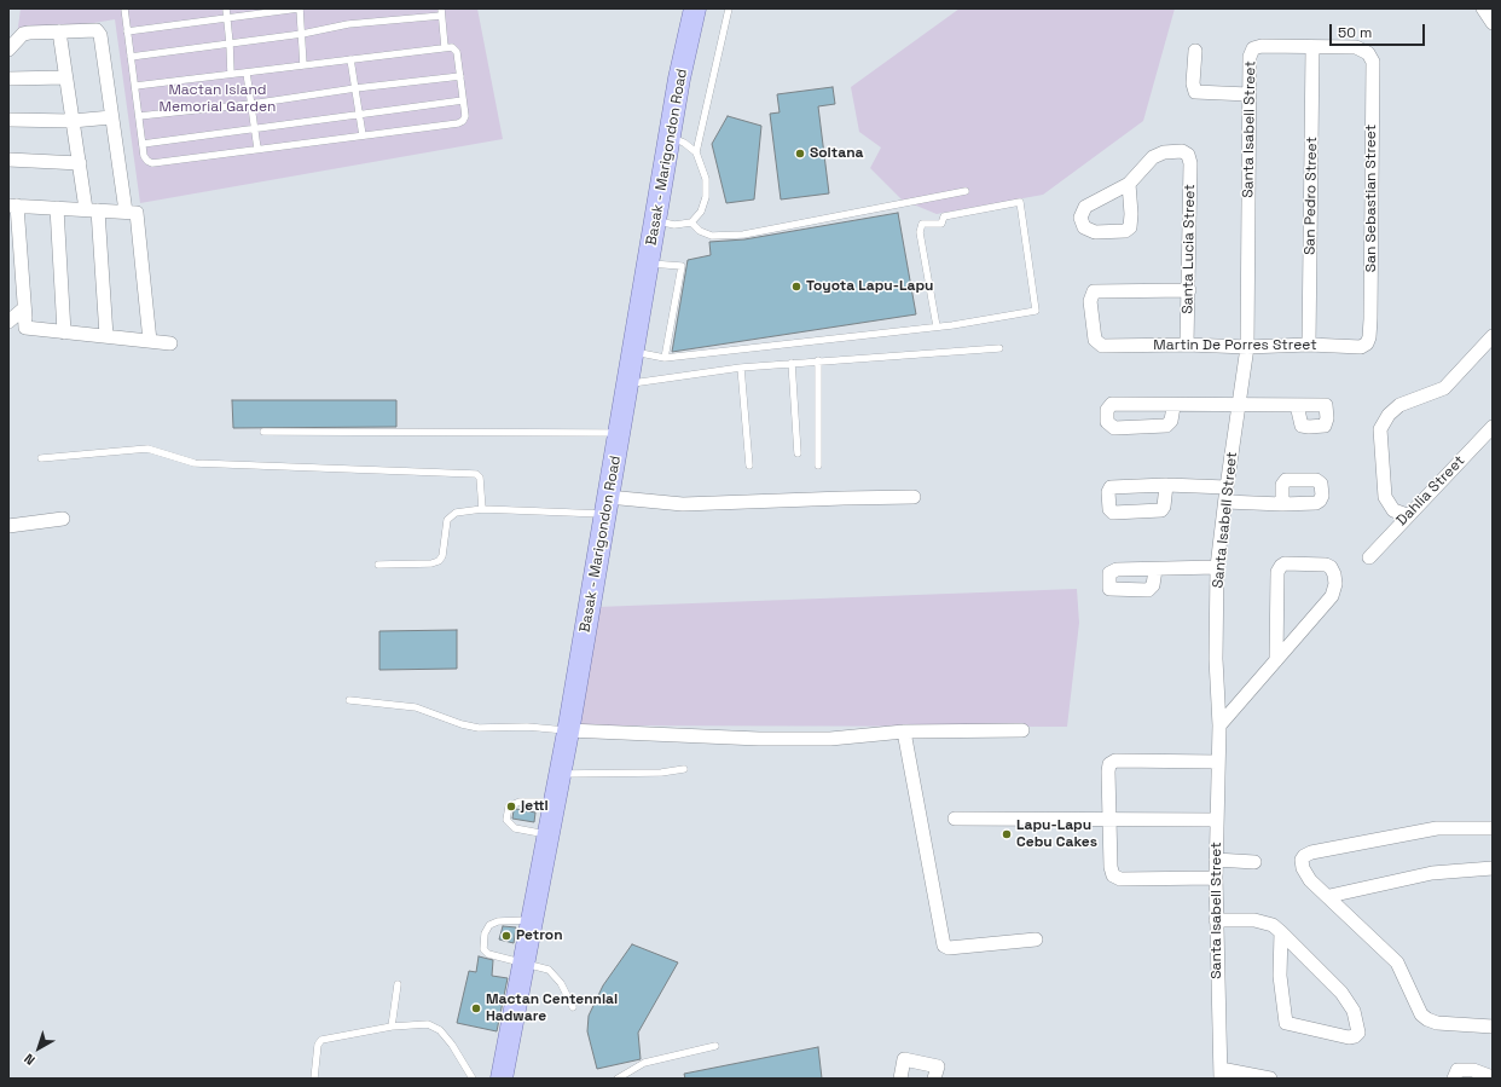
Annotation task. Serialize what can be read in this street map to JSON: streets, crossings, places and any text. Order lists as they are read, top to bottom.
{
  "streets": {
    "main road": ["Basak - Marigondon Road"],
    "street": [
      "Santa Isabell Street",
      "San Pedro Street",
      "San Sebastian Street",
      "Santa Lucia Street",
      "Martin De Porres Street",
      "Dahlia Street"
    ]
  },
  "crossings": [
    ["Santa Isabell Street", "San Pedro Street"],
    ["Santa Isabell Street", "San Sebastian Street"],
    ["Santa Isabell Street", "Martin De Porres Street"],
    ["San Pedro Street", "San Sebastian Street"],
    ["San Pedro Street", "Martin De Porres Street"],
    ["San Sebastian Street", "Martin De Porres Street"],
    ["Santa Lucia Street", "Martin De Porres Street"]
  ],
  "parks": ["Mactan Island Memorial Garden"],
  "places": [
    "Soltana",
    "Toyota Lapu-Lapu",
    "jetti",
    "Lapu-Lapu Cebu Cakes",
    "Petron",
    "Mactan Centennial Hadware"
  ],
  "scale_bar": "50 m",
  "north": "bottom left"
}
